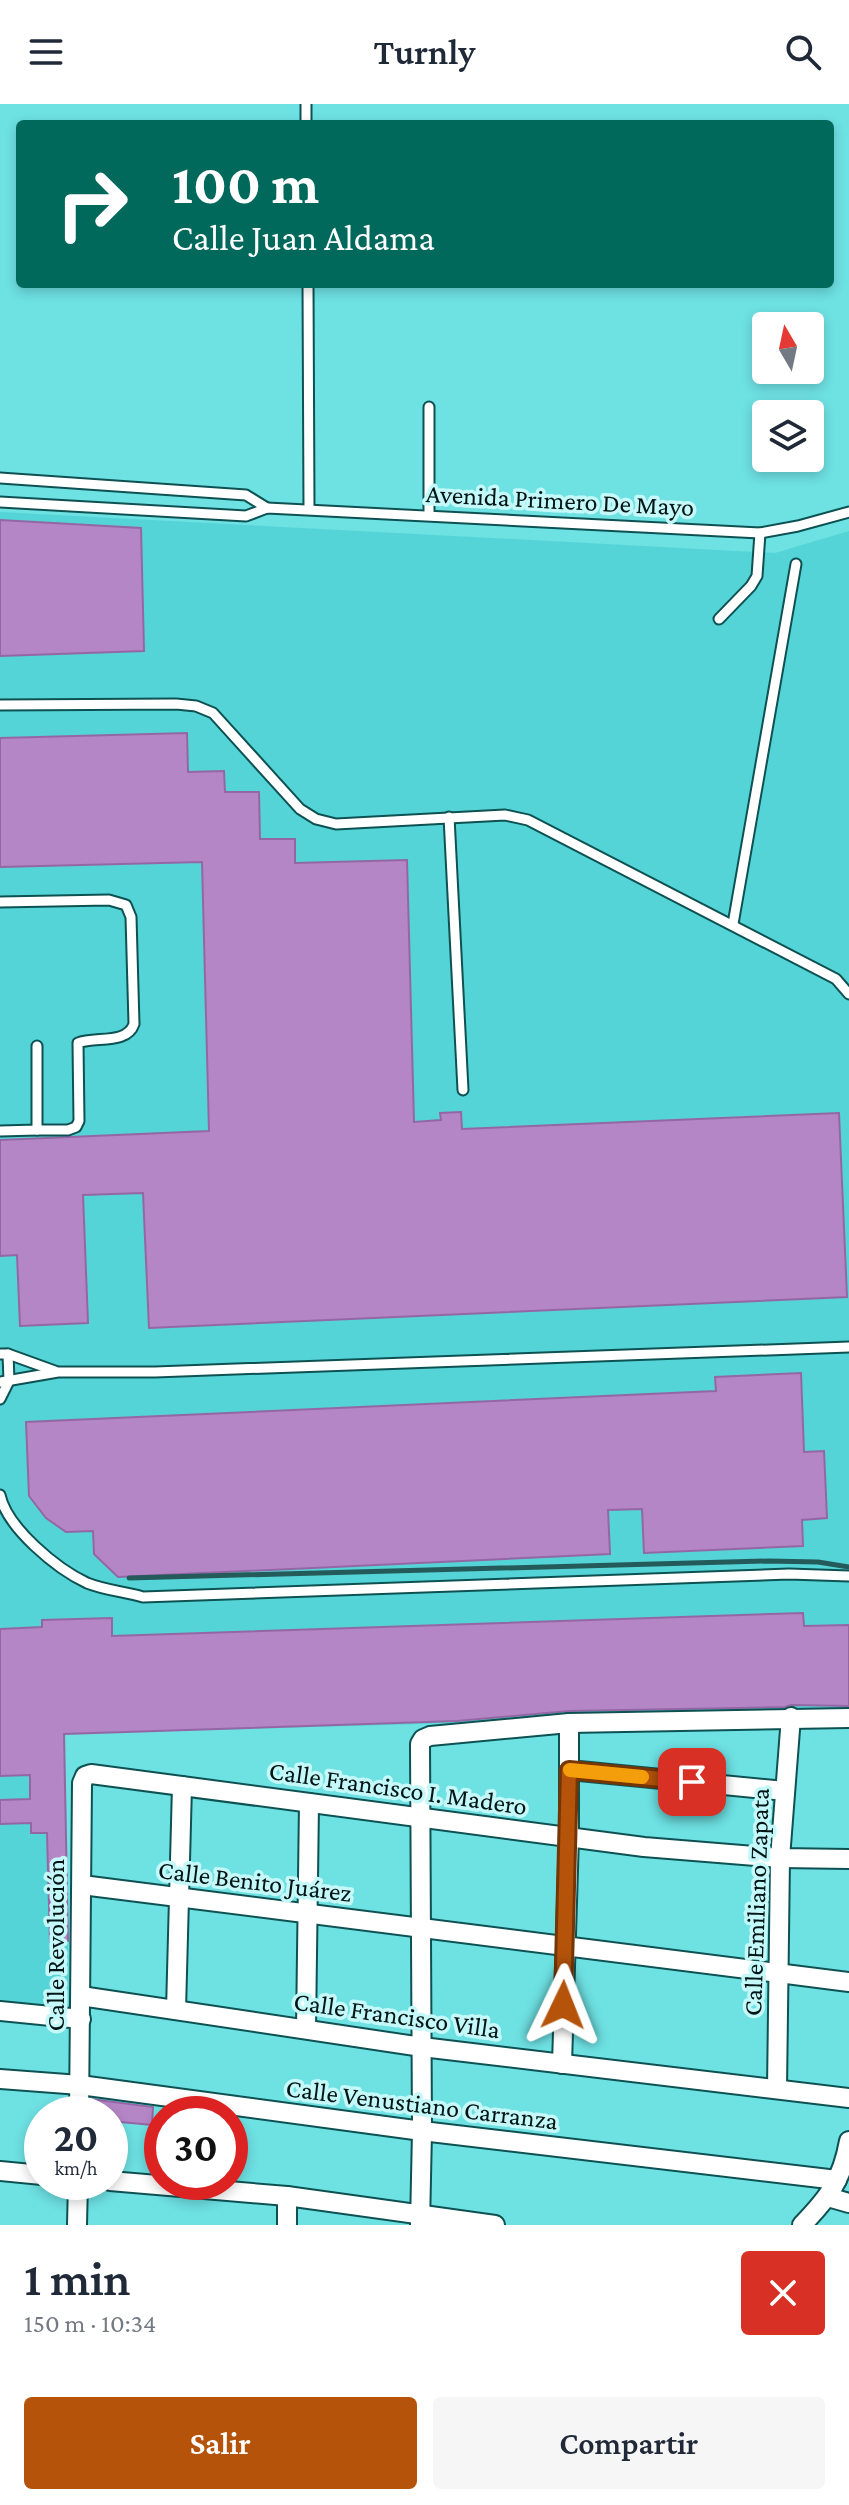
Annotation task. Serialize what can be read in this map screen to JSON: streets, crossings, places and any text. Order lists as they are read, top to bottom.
{
  "streets": {
    "street": [
      "Calle Francisco I. Madero",
      "Calle Benito Juárez",
      "Calle Emiliano Zapata",
      "Calle Revolución",
      "Calle Francisco Villa",
      "Calle Venustiano Carranza"
    ],
    "lane": ["Avenida Primero De Mayo"]
  },
  "crossings": [
    ["Calle Francisco I. Madero", "Calle Emiliano Zapata"],
    ["Calle Francisco I. Madero", "Calle Revolución"],
    ["Calle Benito Juárez", "Calle Revolución"],
    ["Calle Emiliano Zapata", "Calle Francisco Villa"],
    ["Calle Revolución", "Calle Francisco Villa"],
    ["Calle Revolución", "Calle Venustiano Carranza"]
  ],
  "north": "top",
  "page": {
    "header": "Turnly",
    "turn": ["100 m", "Calle Juan Aldama"],
    "speed": "20 km/h",
    "limit": "30",
    "heading": ["1 min", "150 m · 10:34"],
    "buttons": ["Salir", "Compartir"]
  }
}
